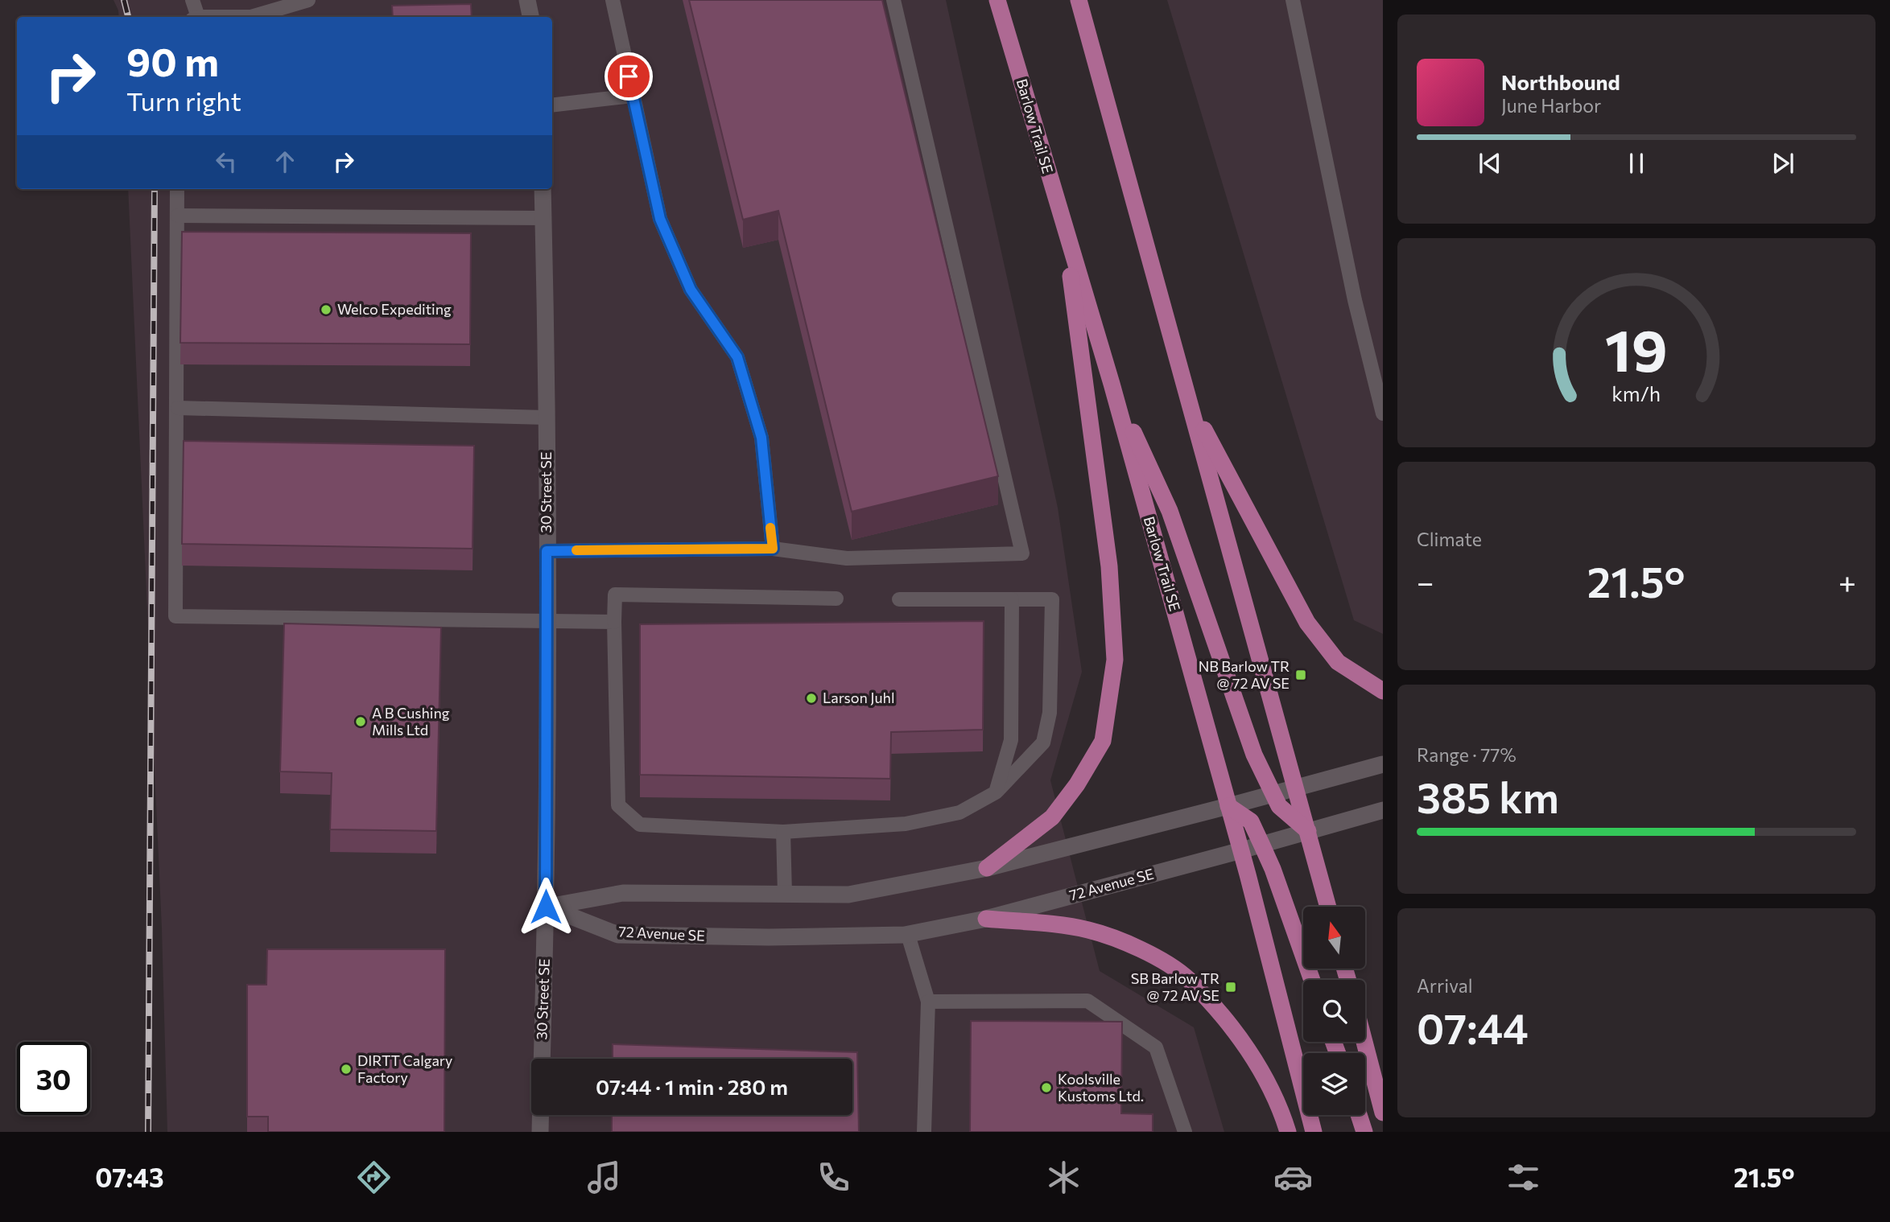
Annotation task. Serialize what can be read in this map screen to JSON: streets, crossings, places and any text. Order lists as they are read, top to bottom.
{
  "streets": {
    "main road": ["Barlow Trail SE"],
    "street": ["30 Street SE", "72 Avenue SE"]
  },
  "crossings": [
    ["Barlow Trail SE", "72 Avenue SE"],
    ["30 Street SE", "72 Avenue SE"]
  ],
  "places": {
    "other": [
      "Welco Expediting",
      "Larson Juhl",
      "A B Cushing Mills Ltd",
      "DIRTT Calgary Factory",
      "Koolsville Kustoms Ltd."
    ],
    "transit": ["NB Barlow TR @ 72 AV SE", "SB Barlow TR @ 72 AV SE"]
  },
  "north": "top",
  "page": {
    "turn": ["90 m", "Turn right"],
    "song": ["Northbound", "June Harbor"],
    "tile": [
      "Climate",
      ["Range · 77%", "385 km"],
      ["Arrival", "07:44"]
    ],
    "heat": ["−", "21.5°", "+"],
    "limit": "30",
    "trip": "07:44 · 1 min · 280 m",
    "tabs": ["07:43", "21.5°"],
    "gauge": ["19", "km/h"]
  }
}
